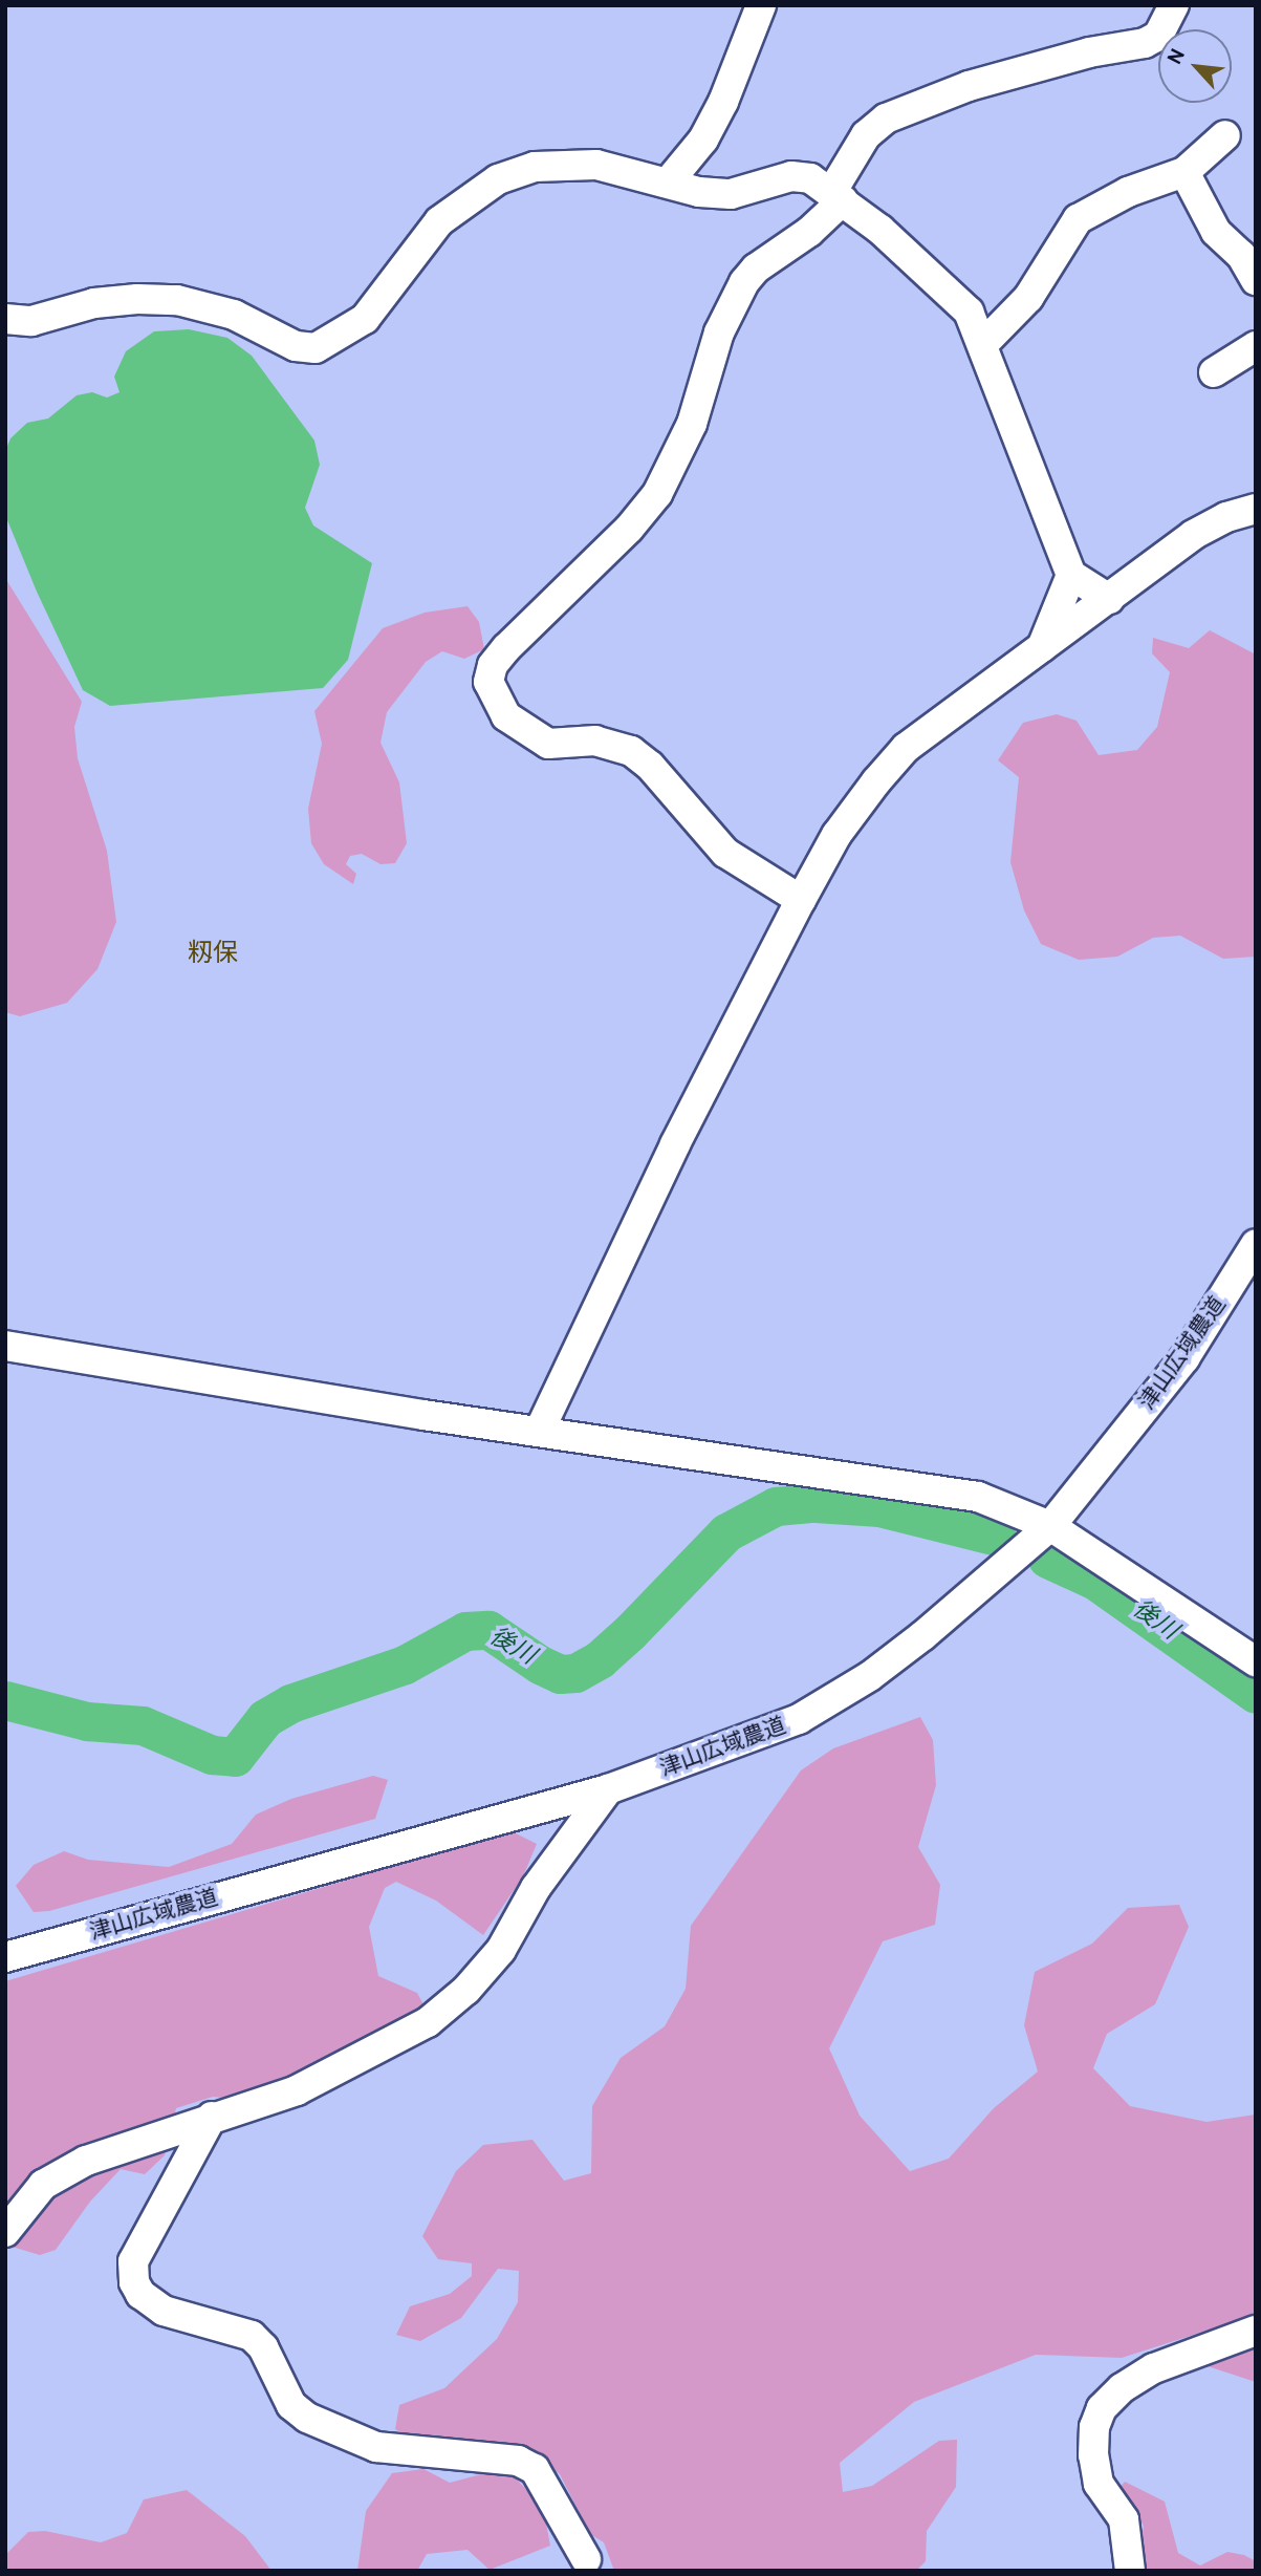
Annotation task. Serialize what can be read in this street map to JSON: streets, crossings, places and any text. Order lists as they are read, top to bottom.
{
  "streets": {
    "street": ["津山広域農道"]
  },
  "districts": ["籾保"],
  "water": ["後川"],
  "north": "top left"
}
